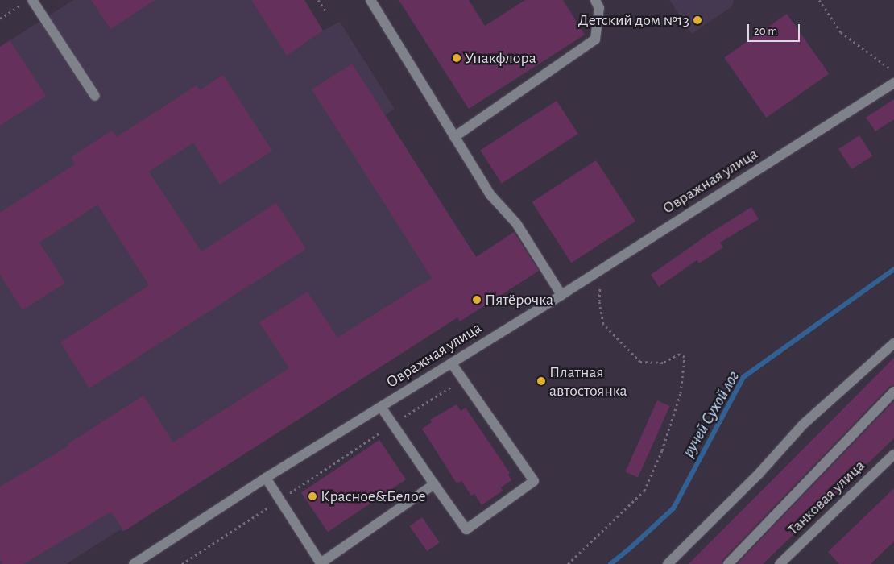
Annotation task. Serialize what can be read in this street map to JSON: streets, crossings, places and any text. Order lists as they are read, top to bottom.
{
  "streets": {
    "street": ["Овражная улица", "Танковая улица"]
  },
  "water": ["ручей Сухой лог"],
  "places": [
    "Детский дом №13",
    "Упакфлора",
    "Пятёрочка",
    "Платная автостоянка",
    "Красное&Белое"
  ],
  "scale_bar": "20 m"
}
